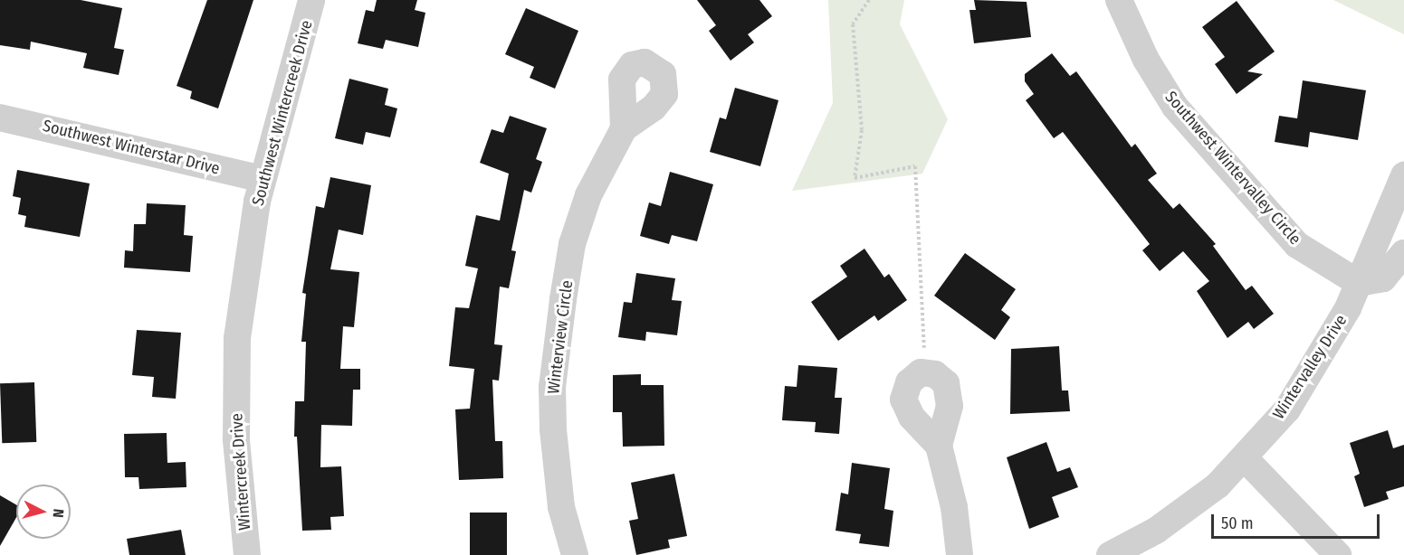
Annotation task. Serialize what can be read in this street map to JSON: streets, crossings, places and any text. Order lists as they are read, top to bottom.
{
  "streets": {
    "street": [
      "Southwest Wintercreek Drive",
      "Southwest Winterstar Drive",
      "Southwest Wintervalley Circle",
      "Winterview Circle",
      "Wintervalley Drive",
      "Wintercreek Drive"
    ]
  },
  "crossings": [
    ["Southwest Wintercreek Drive", "Southwest Winterstar Drive"],
    ["Southwest Wintercreek Drive", "Wintercreek Drive"],
    ["Southwest Wintervalley Circle", "Wintervalley Drive"]
  ],
  "scale_bar": "50 m",
  "north": "right"
}
